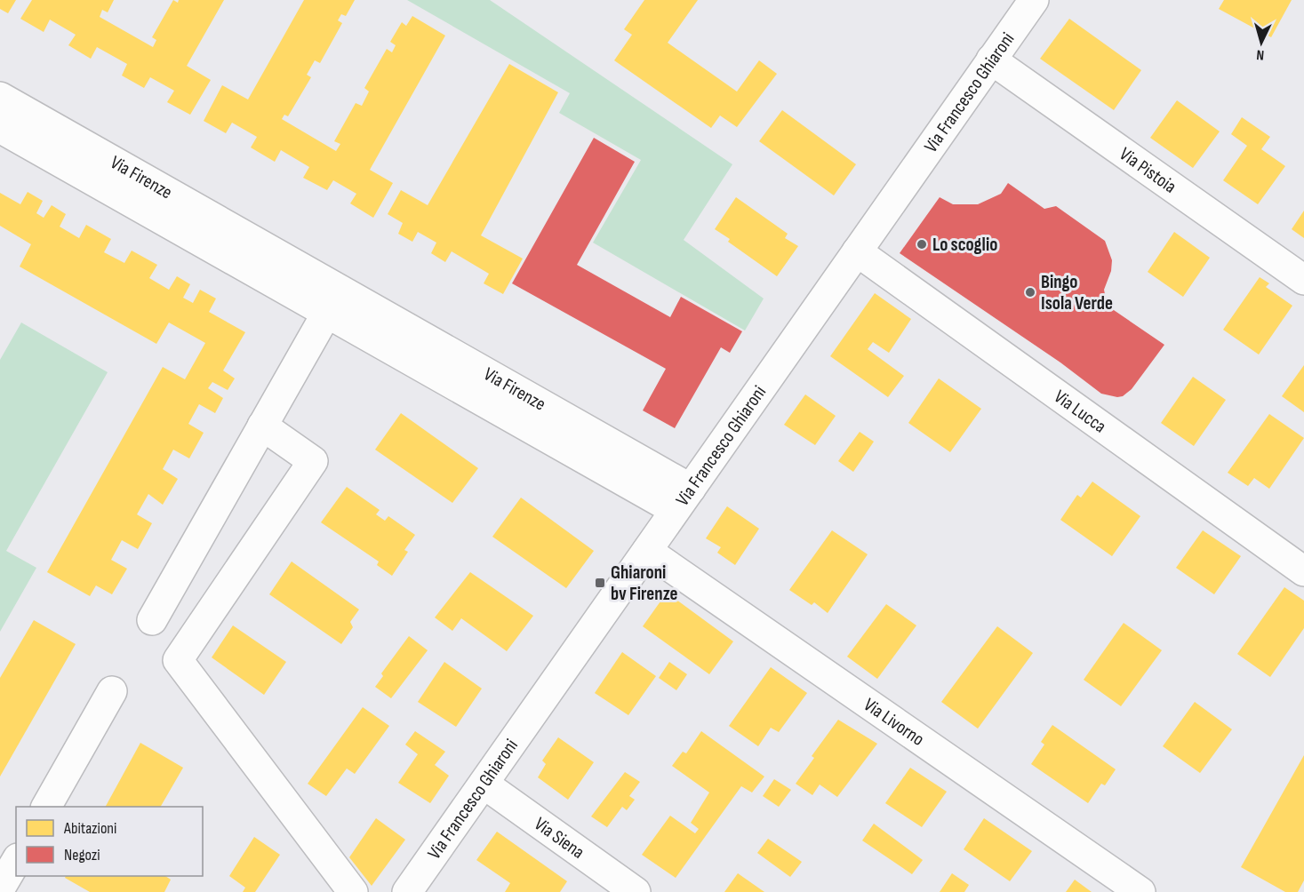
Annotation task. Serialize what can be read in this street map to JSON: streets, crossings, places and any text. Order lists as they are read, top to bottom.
{
  "streets": {
    "street": [
      "Via Francesco Ghiaroni",
      "Via Pistoia",
      "Via Firenze",
      "Via Lucca",
      "Via Livorno",
      "Via Siena"
    ]
  },
  "crossings": [
    ["Via Francesco Ghiaroni", "Via Pistoia"],
    ["Via Francesco Ghiaroni", "Via Firenze"],
    ["Via Francesco Ghiaroni", "Via Lucca"],
    ["Via Francesco Ghiaroni", "Via Livorno"],
    ["Via Francesco Ghiaroni", "Via Siena"]
  ],
  "places": {
    "other": ["Lo scoglio", "Bingo Isola Verde"],
    "transit": ["Ghiaroni bv Firenze"]
  },
  "legend": ["Abitazioni", "Negozi"],
  "north": "bottom"
}
